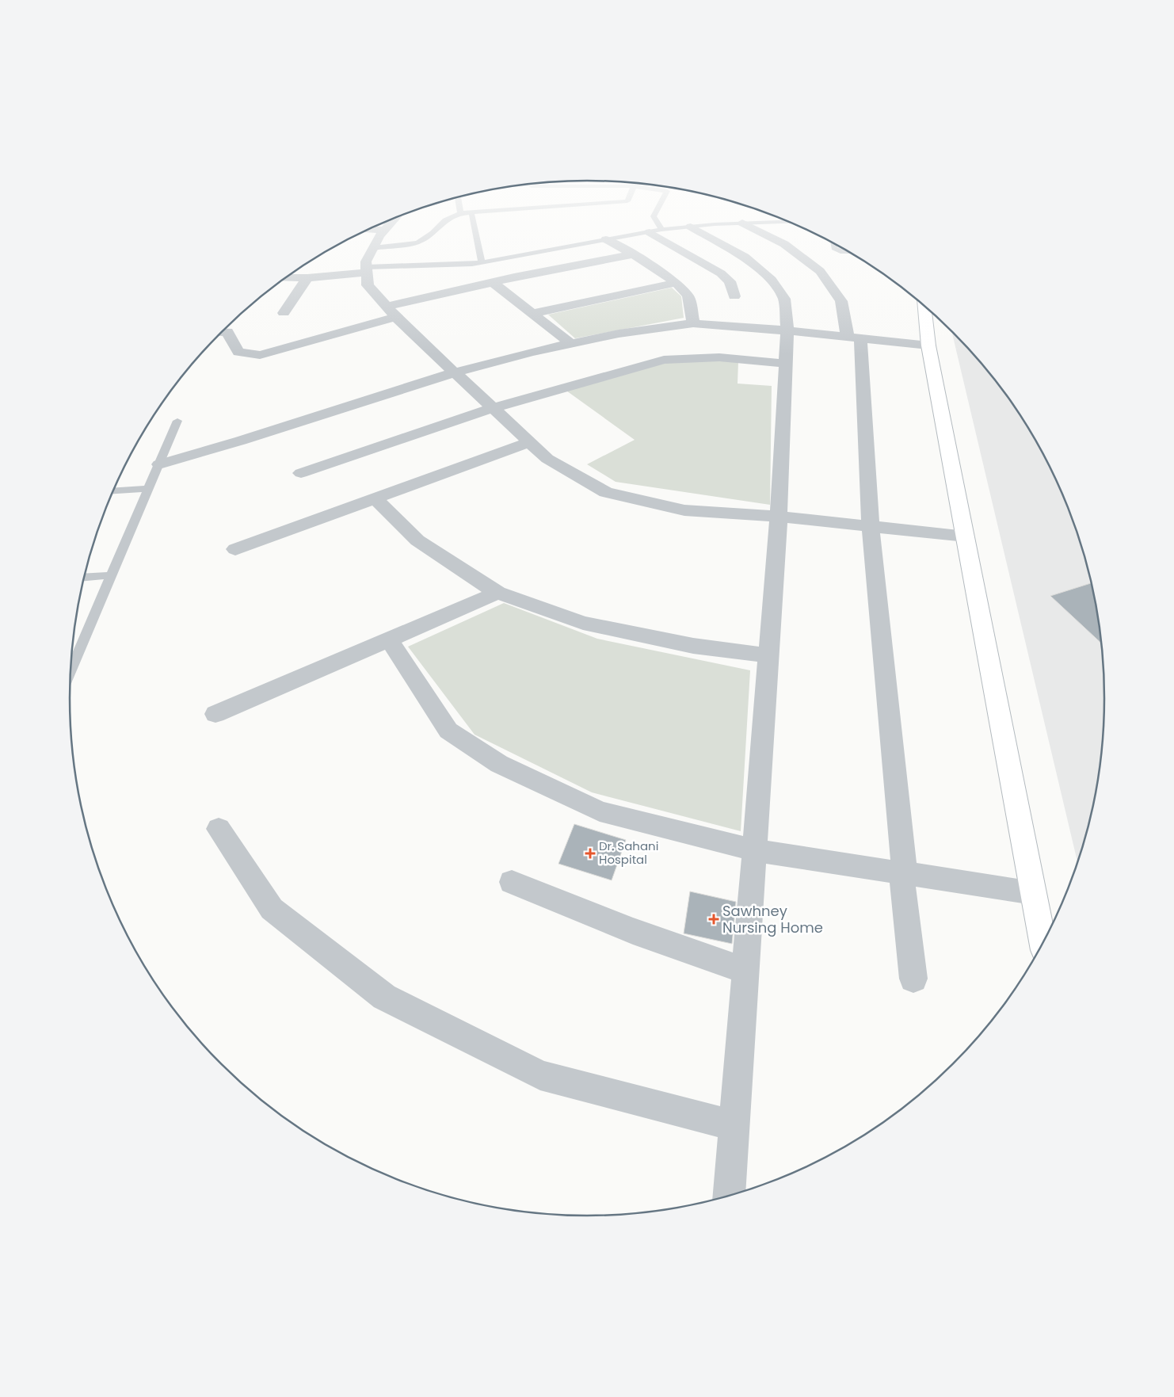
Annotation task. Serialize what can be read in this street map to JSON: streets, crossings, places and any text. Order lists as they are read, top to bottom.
{
  "places": {
    "health": ["Dr. Sahani Hospital", "Sawhney Nursing Home"]
  }
}
